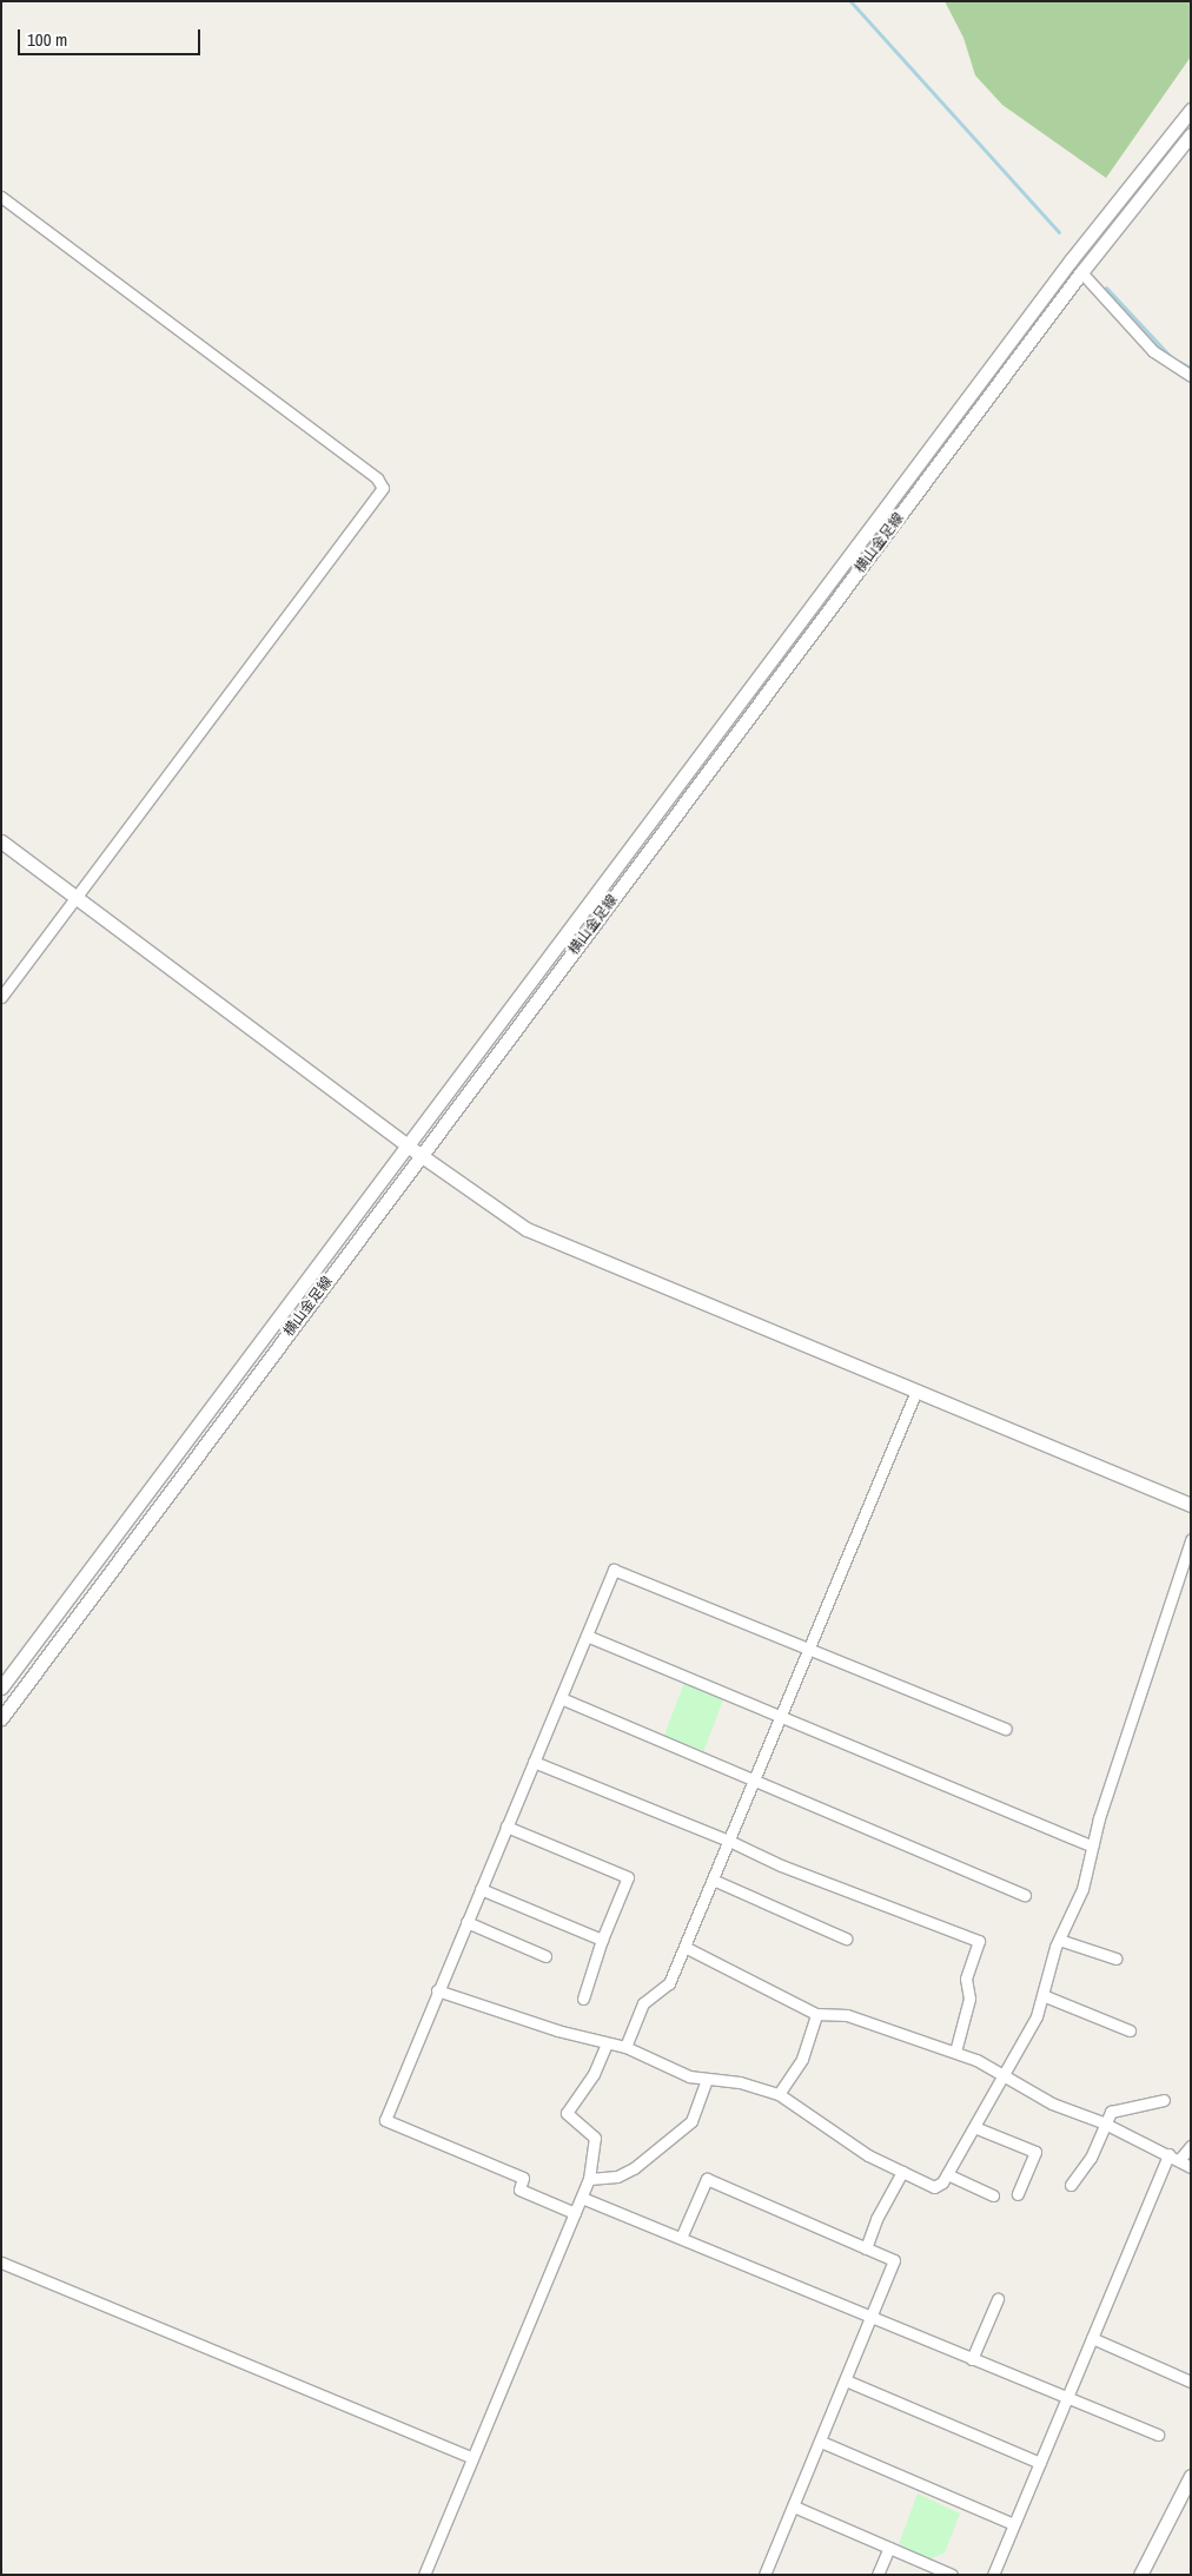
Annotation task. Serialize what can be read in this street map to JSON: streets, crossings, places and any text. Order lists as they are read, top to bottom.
{
  "streets": {
    "street": ["横山金足線"]
  },
  "scale_bar": "100 m"
}
